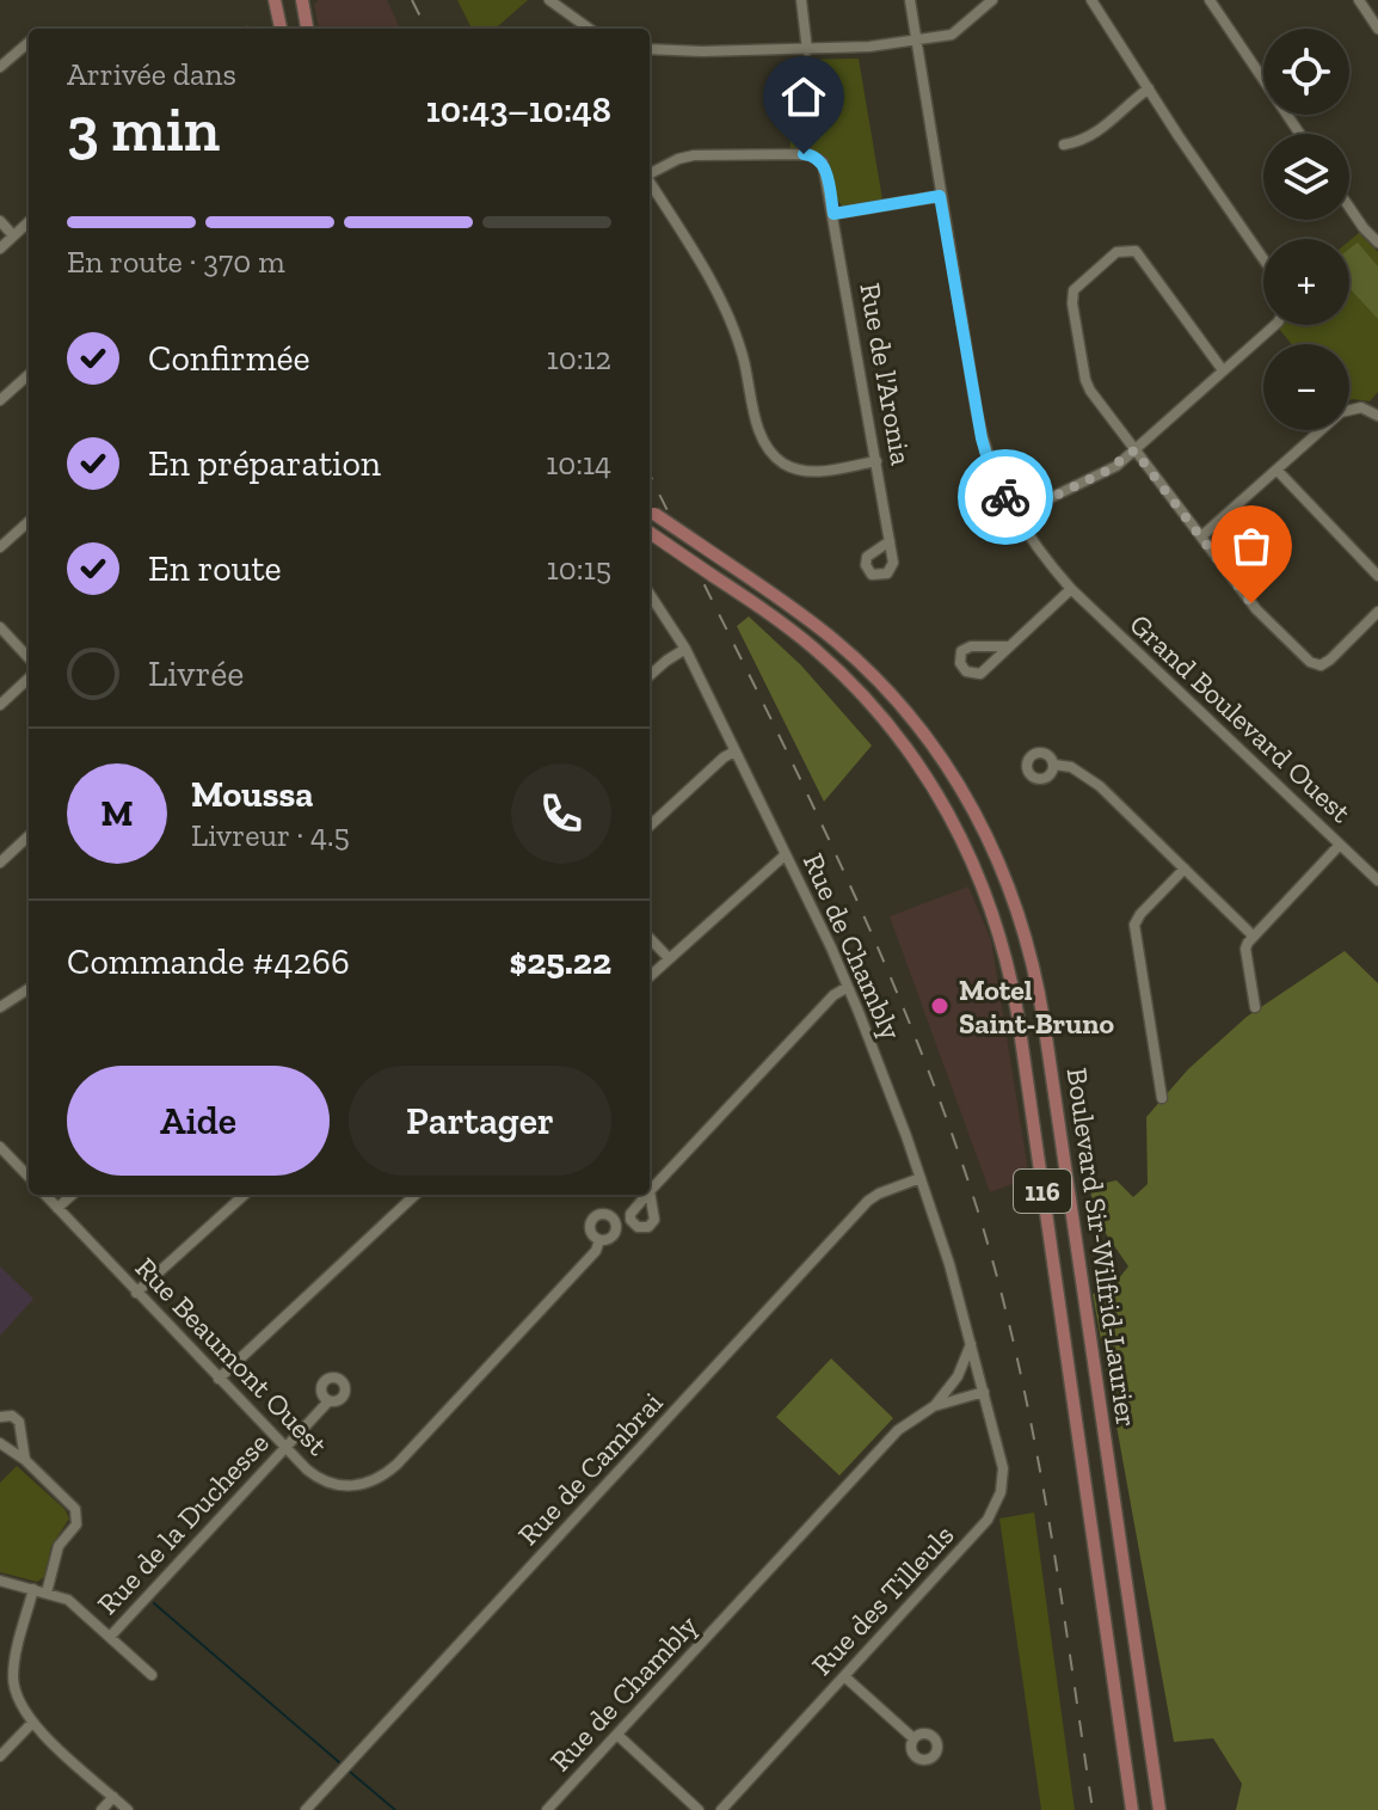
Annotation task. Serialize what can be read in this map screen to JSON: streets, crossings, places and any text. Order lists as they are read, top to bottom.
{
  "streets": {
    "main road": ["116", "Boulevard Sir-Wilfrid-Laurier"],
    "street": [
      "Rue de l'Aronia",
      "Grand Boulevard Ouest",
      "Rue de Chambly",
      "Rue Beaumont Ouest",
      "Rue de Cambrai",
      "Rue de la Duchesse",
      "Rue des Tilleuls"
    ]
  },
  "crossings": [
    ["Rue de Chambly", "Rue de Cambrai"],
    ["Rue de Chambly", "Rue des Tilleuls"],
    ["Rue Beaumont Ouest", "Rue de la Duchesse"]
  ],
  "places": ["Motel Saint-Bruno"],
  "page": {
    "map_buttons": ["+", "−"],
    "heading": ["3 min", "Arrivée dans", "10:43–10:48"],
    "panel": [
      "Moussa",
      "Livreur · 4.5",
      "Commande #4266",
      "$25.22"
    ],
    "bar": "En route · 370 m",
    "list": [
      ["Confirmée", "10:12"],
      ["En préparation", "10:14"],
      ["En route", "10:15"],
      "Livrée"
    ],
    "round": "M",
    "buttons": ["Aide", "Partager"]
  }
}
